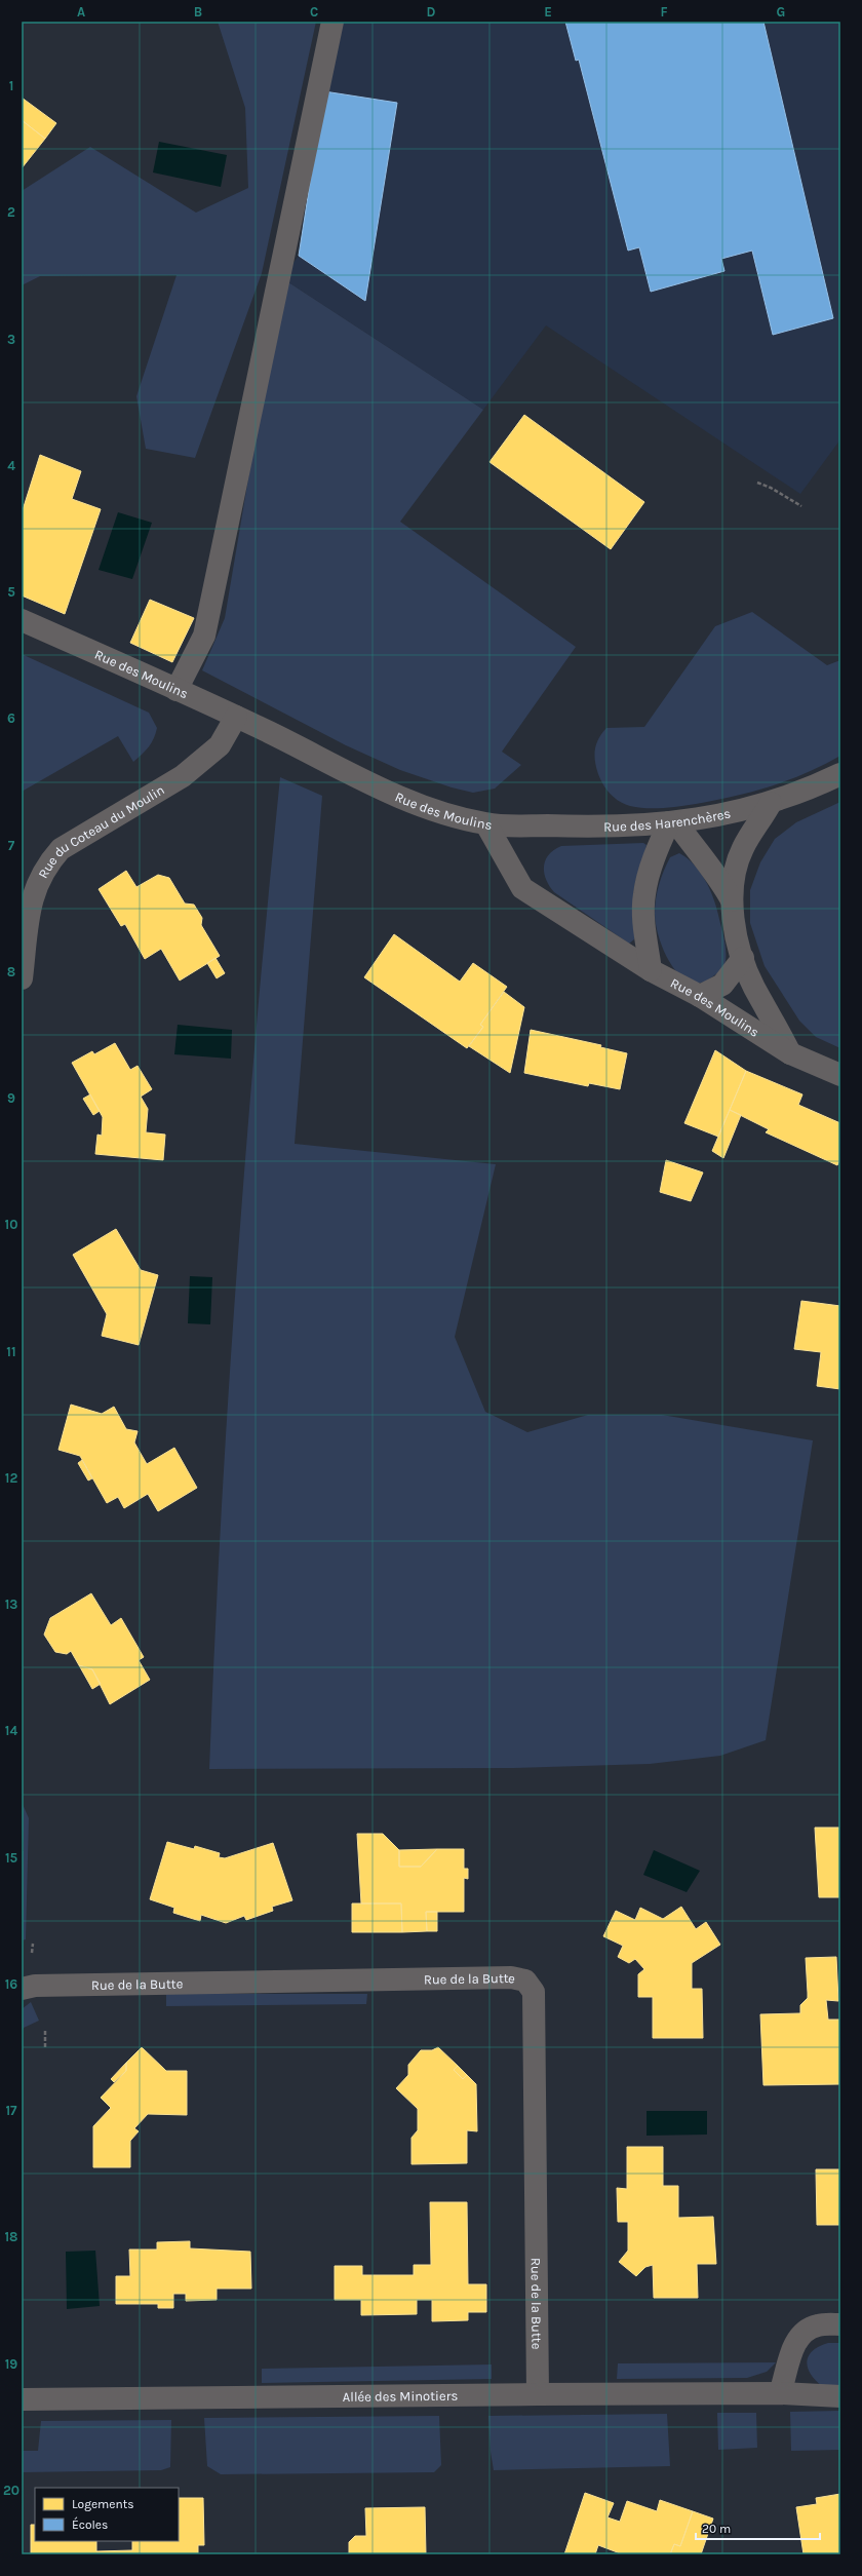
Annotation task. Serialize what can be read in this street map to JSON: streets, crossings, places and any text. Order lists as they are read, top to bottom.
{
  "streets": {
    "street": [
      "Rue des Moulins",
      "Rue des Harenchères",
      "Rue du Coteau du Moulin",
      "Rue de la Butte",
      "Allée des Minotiers"
    ]
  },
  "crossings": [
    ["Rue des Moulins", "Rue des Harenchères"],
    ["Rue des Moulins", "Rue du Coteau du Moulin"],
    ["Rue de la Butte", "Allée des Minotiers"]
  ],
  "legend": ["Logements", "Écoles"],
  "scale_bar": "20 m",
  "grid": {
    "columns": [
      "A",
      "B",
      "C",
      "D",
      "E",
      "F",
      "G"
    ],
    "rows": [
      "1",
      "2",
      "3",
      "4",
      "5",
      "6",
      "7",
      "8",
      "9",
      "10",
      "11",
      "12",
      "13",
      "14",
      "15",
      "16",
      "17",
      "18",
      "19",
      "20"
    ]
  }
}
